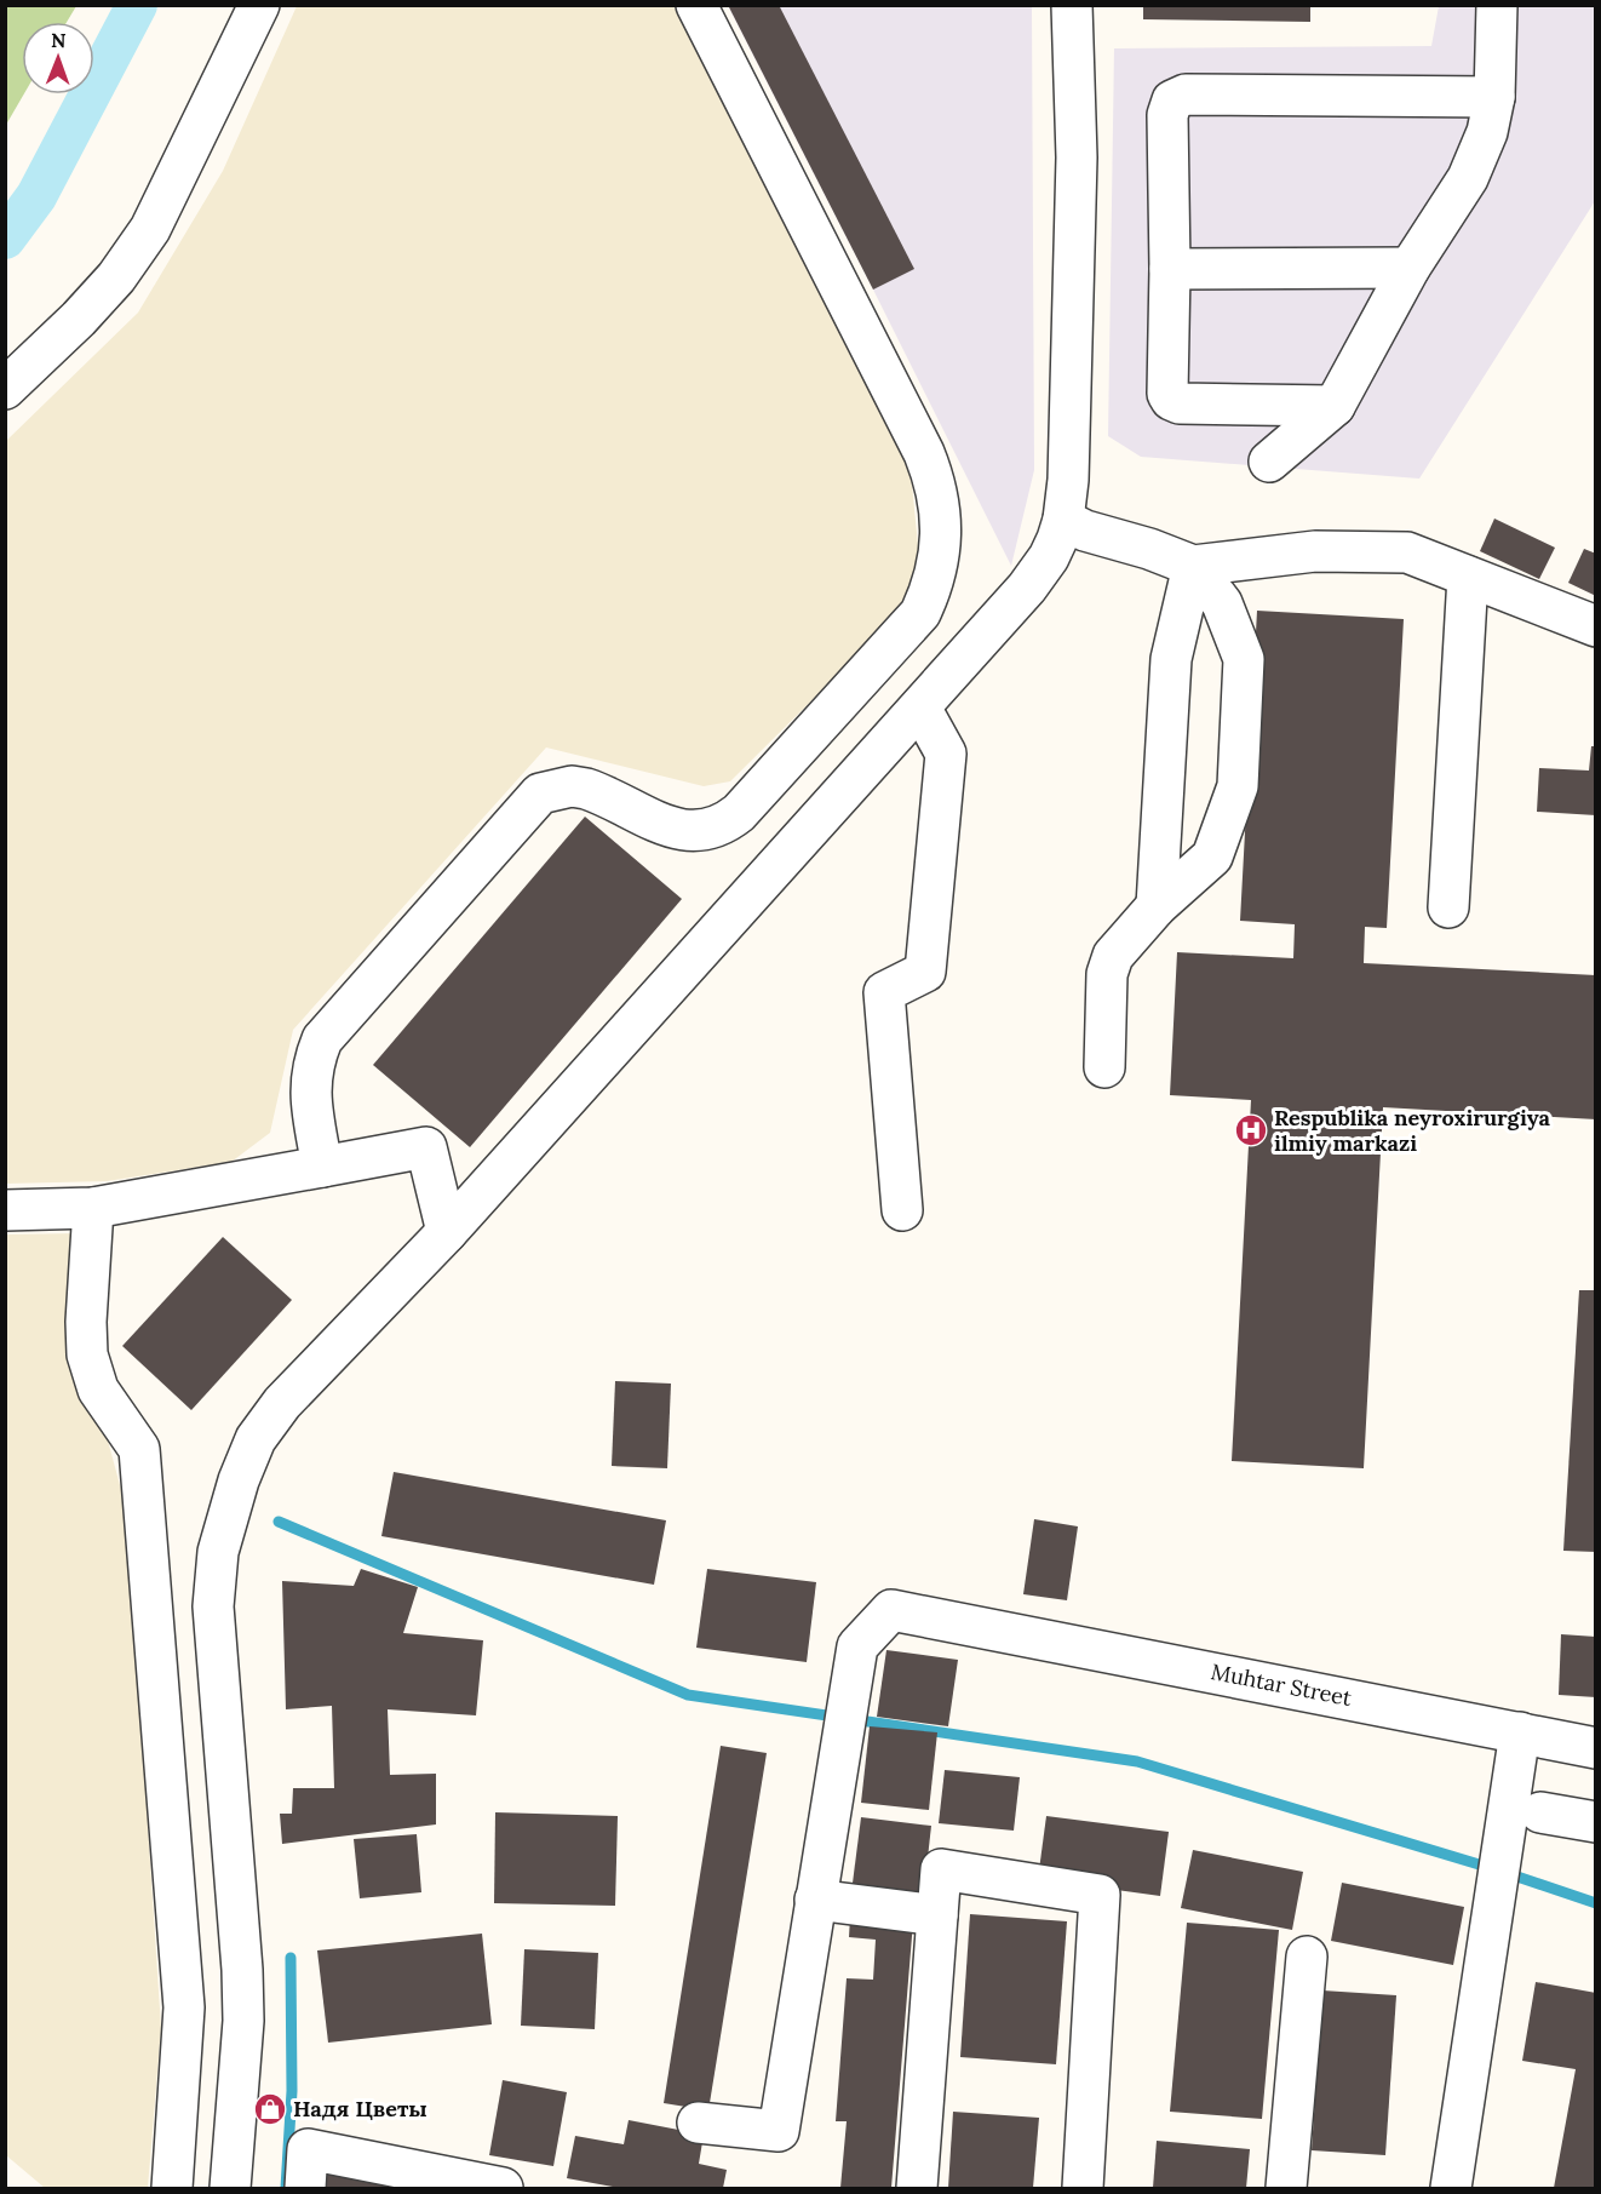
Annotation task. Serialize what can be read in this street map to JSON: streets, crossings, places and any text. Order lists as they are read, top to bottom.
{
  "streets": {
    "street": ["Muhtar Street"]
  },
  "places": {
    "hospital": ["Respublika neyroxirurgiya ilmiy markazi"],
    "shop": ["Надя Цветы"]
  },
  "north": "top"
}
